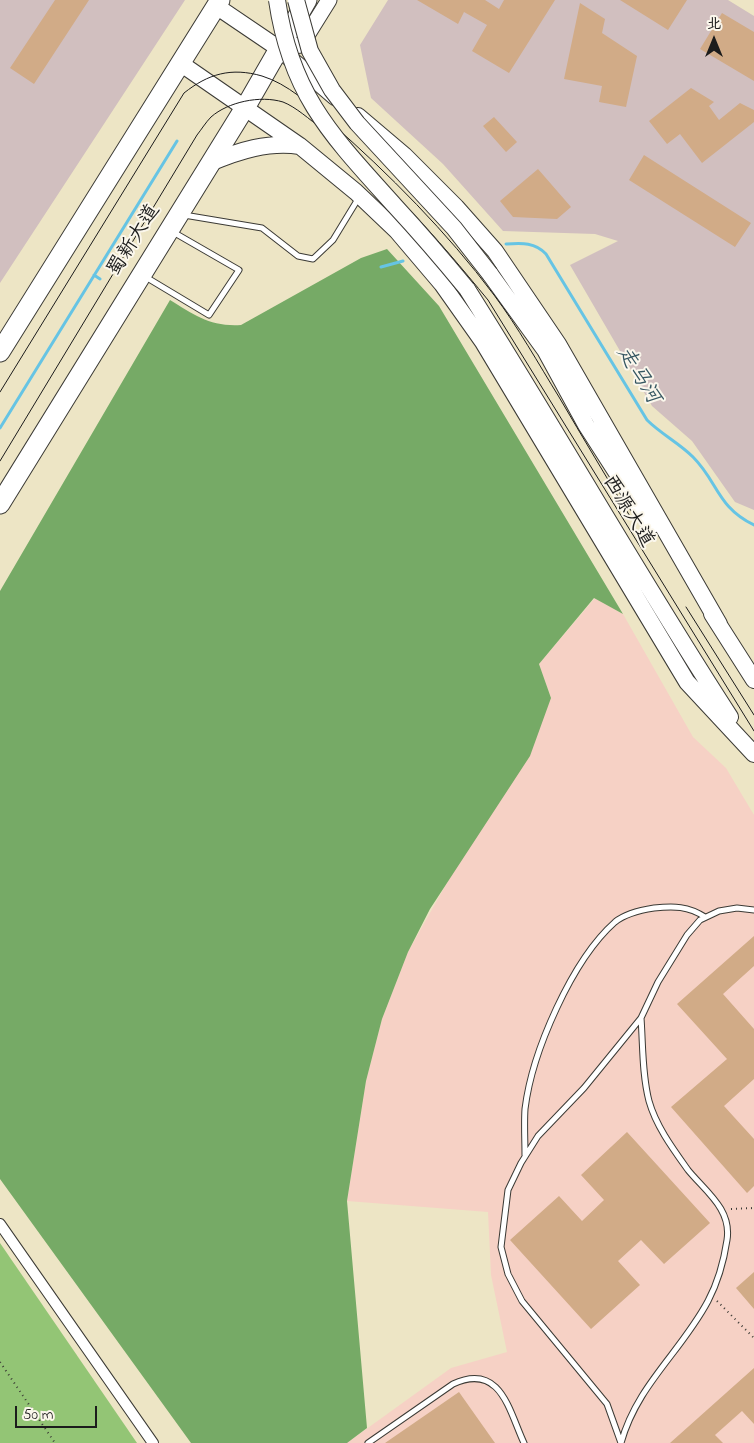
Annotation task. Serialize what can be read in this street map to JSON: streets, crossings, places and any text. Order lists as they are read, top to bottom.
{
  "streets": {
    "highway": ["蜀新大道"],
    "main road": ["西源大道"]
  },
  "water": ["走马河"],
  "scale_bar": "50 m",
  "north": "top"
}
